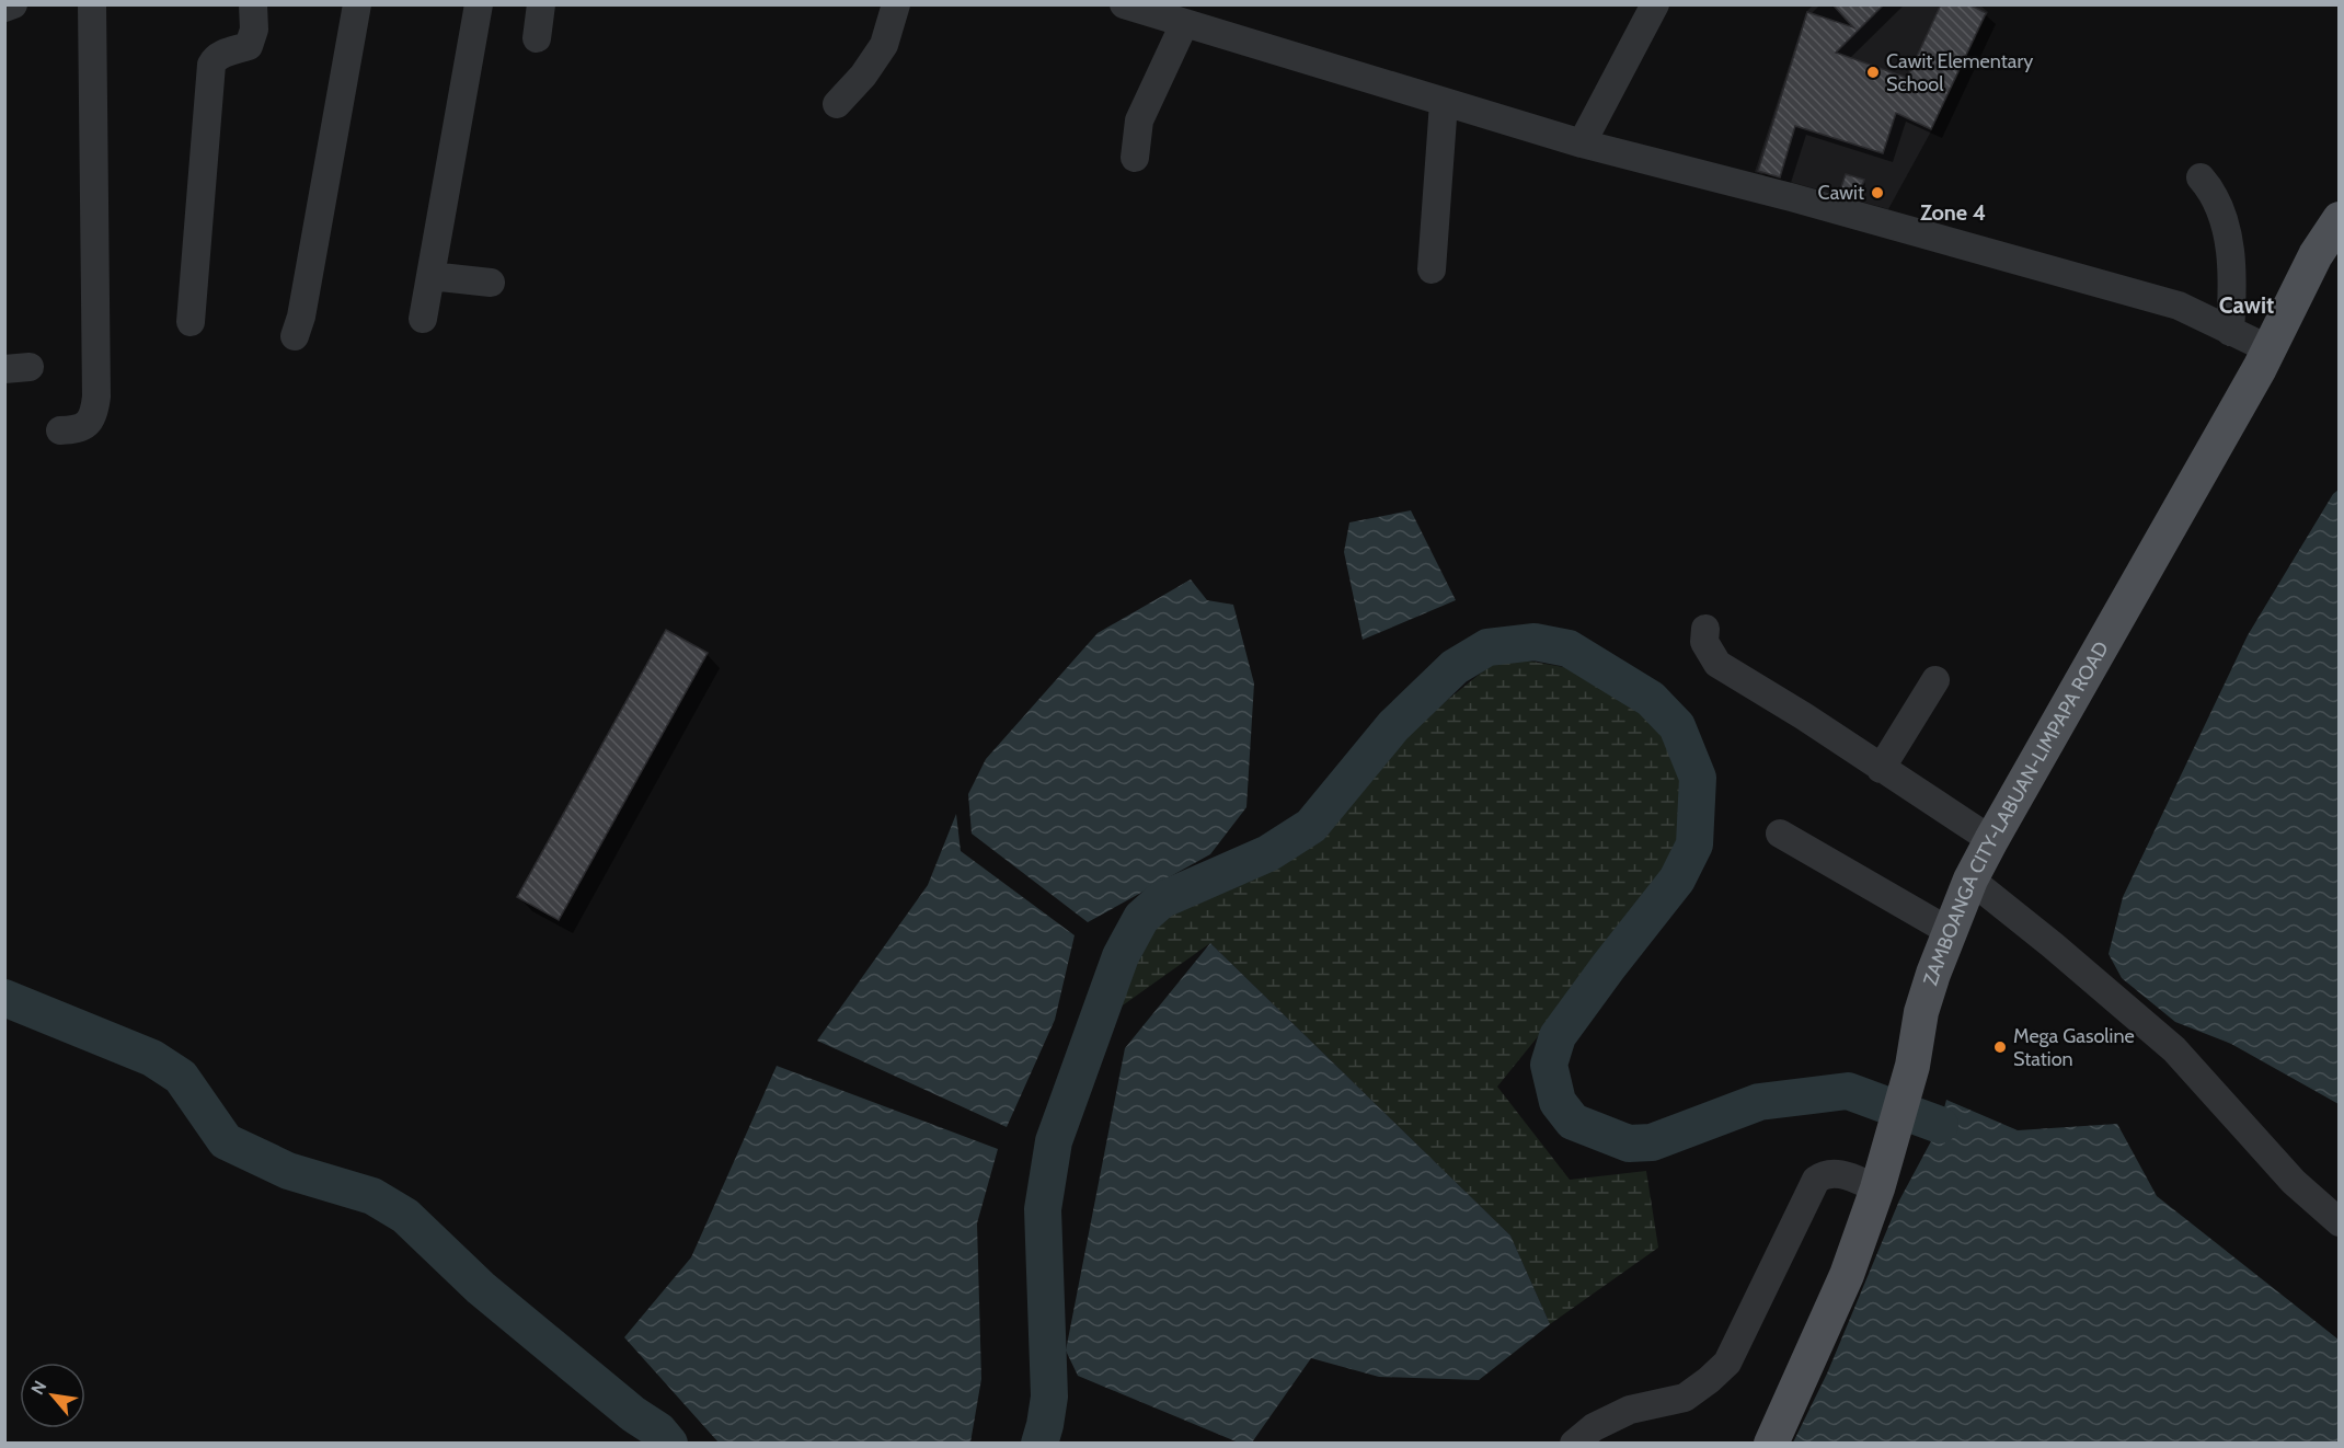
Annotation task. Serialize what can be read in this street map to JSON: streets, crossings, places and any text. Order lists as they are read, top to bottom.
{
  "streets": {
    "main road": ["ZAMBOANGA CITY-LABUAN-LIMPAPA ROAD"]
  },
  "districts": ["Zone 4", "Cawit"],
  "places": ["Cawit Elementary School", "Cawit", "Mega Gasoline Station"],
  "north": "top left"
}
